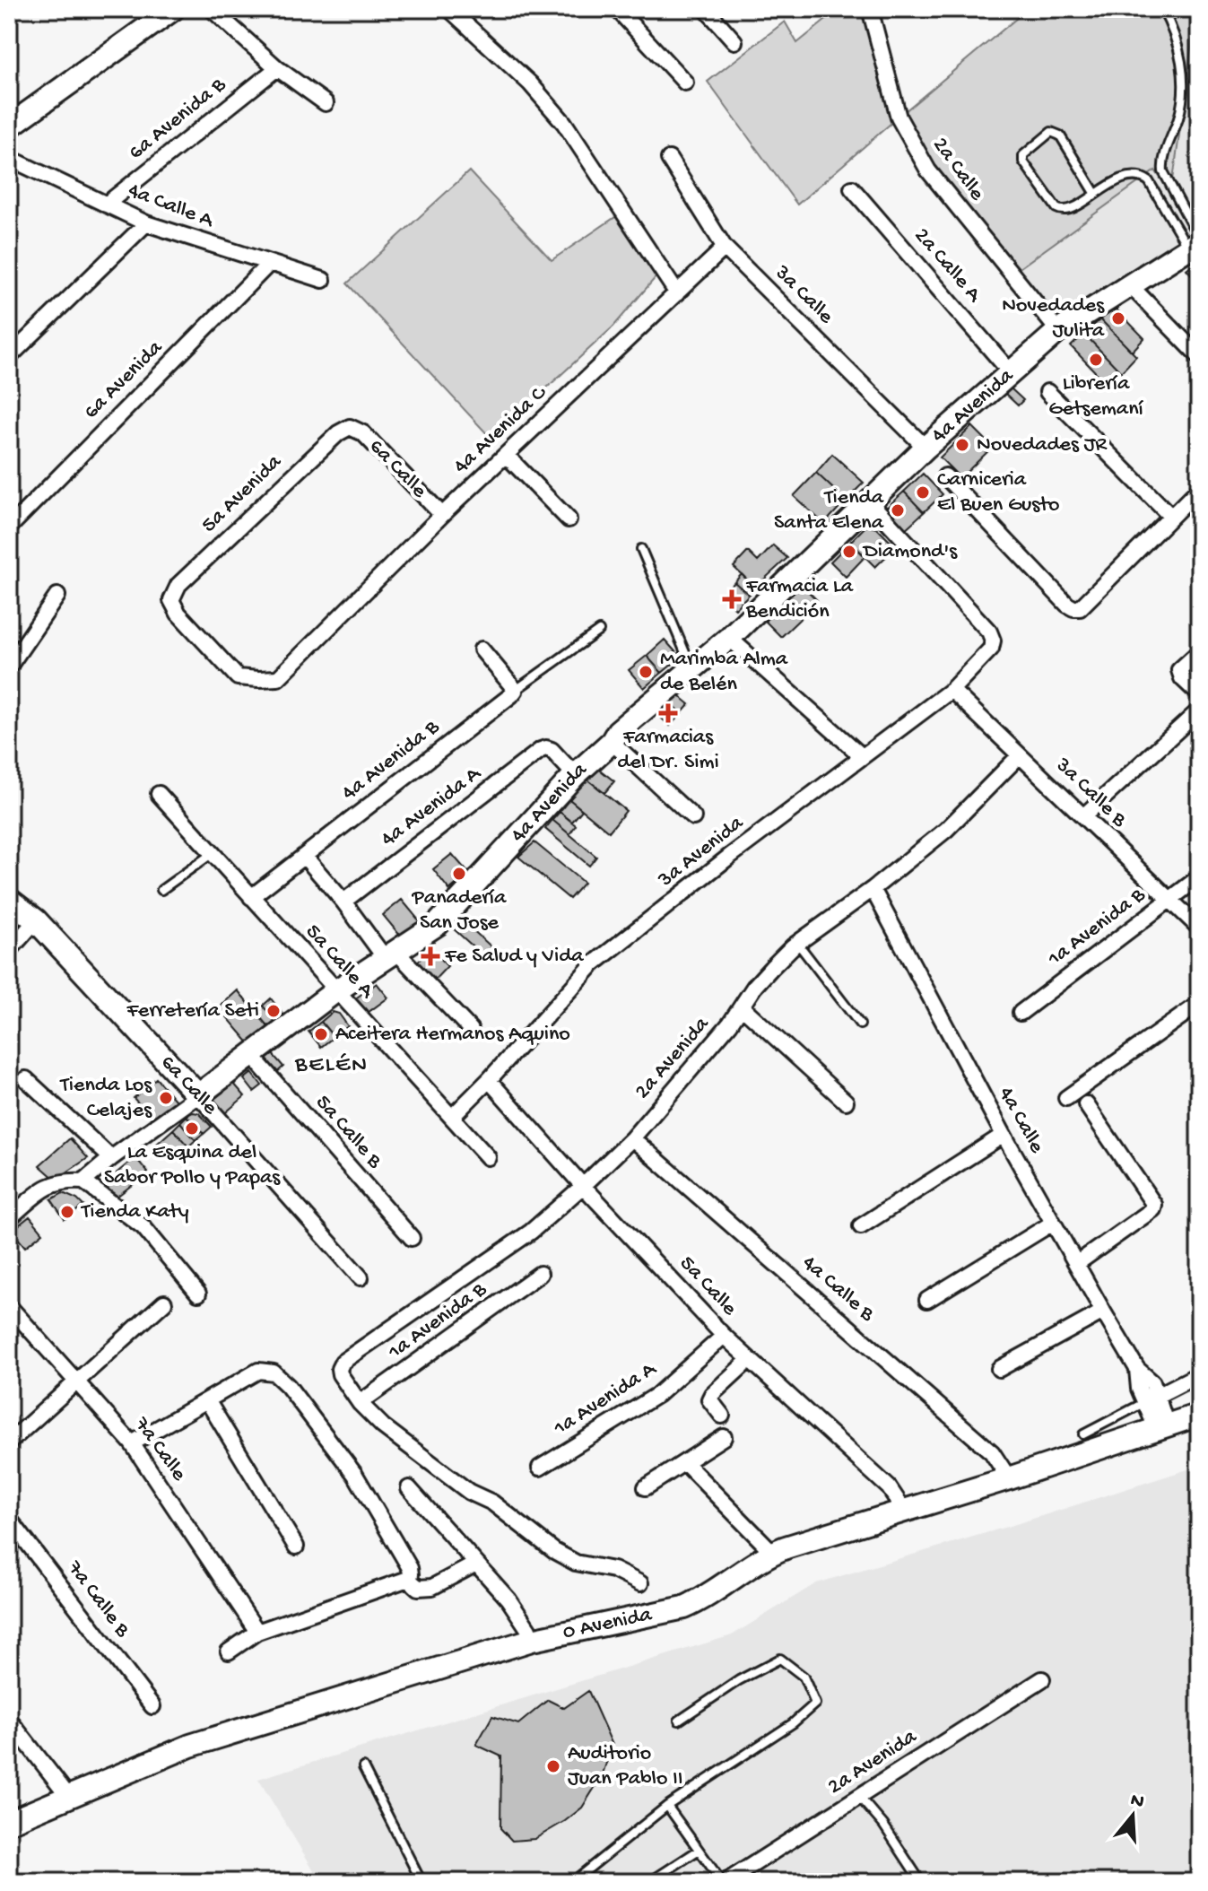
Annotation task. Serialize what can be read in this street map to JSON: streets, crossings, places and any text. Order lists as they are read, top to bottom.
{
  "streets": {
    "street": [
      "6a Avenida B",
      "2a Calle",
      "4a Calle A",
      "2a Calle A",
      "3a Calle",
      "6a Avenida",
      "4a Avenida",
      "4a Avenida C",
      "6a Calle",
      "5a Avenida",
      "4a Avenida B",
      "3a Calle B",
      "4a Avenida A",
      "3a Avenida",
      "1a Avenida B",
      "5a Calle A",
      "2a Avenida",
      "4a Calle",
      "5a Calle B",
      "5a Calle",
      "4a Calle B",
      "1a Avenida A",
      "7a Calle",
      "7a Calle B",
      "0 Avenida"
    ]
  },
  "crossings": [
    ["6a Avenida B", "4a Calle A"],
    ["2a Calle", "4a Avenida"],
    ["4a Calle A", "6a Avenida"],
    ["2a Calle A", "4a Avenida"],
    ["3a Calle", "4a Avenida"],
    ["3a Calle", "4a Avenida C"],
    ["4a Avenida", "6a Calle"],
    ["4a Avenida", "4a Avenida A"],
    ["4a Avenida", "3a Avenida"],
    ["4a Avenida", "5a Calle A"],
    ["4a Avenida", "5a Calle B"],
    ["4a Avenida C", "6a Calle"],
    ["4a Avenida C", "5a Avenida"],
    ["6a Calle", "5a Avenida"],
    ["4a Avenida B", "5a Calle A"],
    ["3a Calle B", "3a Avenida"],
    ["3a Calle B", "1a Avenida B"],
    ["3a Calle B", "2a Avenida"],
    ["3a Avenida", "5a Calle A"],
    ["3a Avenida", "5a Calle"],
    ["1a Avenida B", "2a Avenida"],
    ["2a Avenida", "4a Calle"],
    ["2a Avenida", "5a Calle"],
    ["2a Avenida", "4a Calle B"],
    ["4a Calle", "0 Avenida"],
    ["5a Calle", "1a Avenida A"],
    ["5a Calle", "0 Avenida"],
    ["4a Calle B", "0 Avenida"]
  ],
  "districts": ["BELÉN"],
  "places": {
    "other": [
      "Novedades Julita",
      "Librería Getsemaní",
      "Novedades JR",
      "Carniceria El Buen Gusto",
      "Tienda Santa Elena",
      "Diamond's",
      "Marimba Alma de Belén",
      "Panadería San Jose",
      "Ferretería Seti",
      "Aceitera Hermanos Aquino",
      "Tienda Los Celajes",
      "La Esquina del Sabor Pollo y Papas",
      "Tienda Katy",
      "Auditorio Juan Pablo II"
    ],
    "health": ["Farmacia La Bendición", "Farmacias del Dr. Simi", "Fe Salud y Vida"]
  },
  "north": "top"
}
